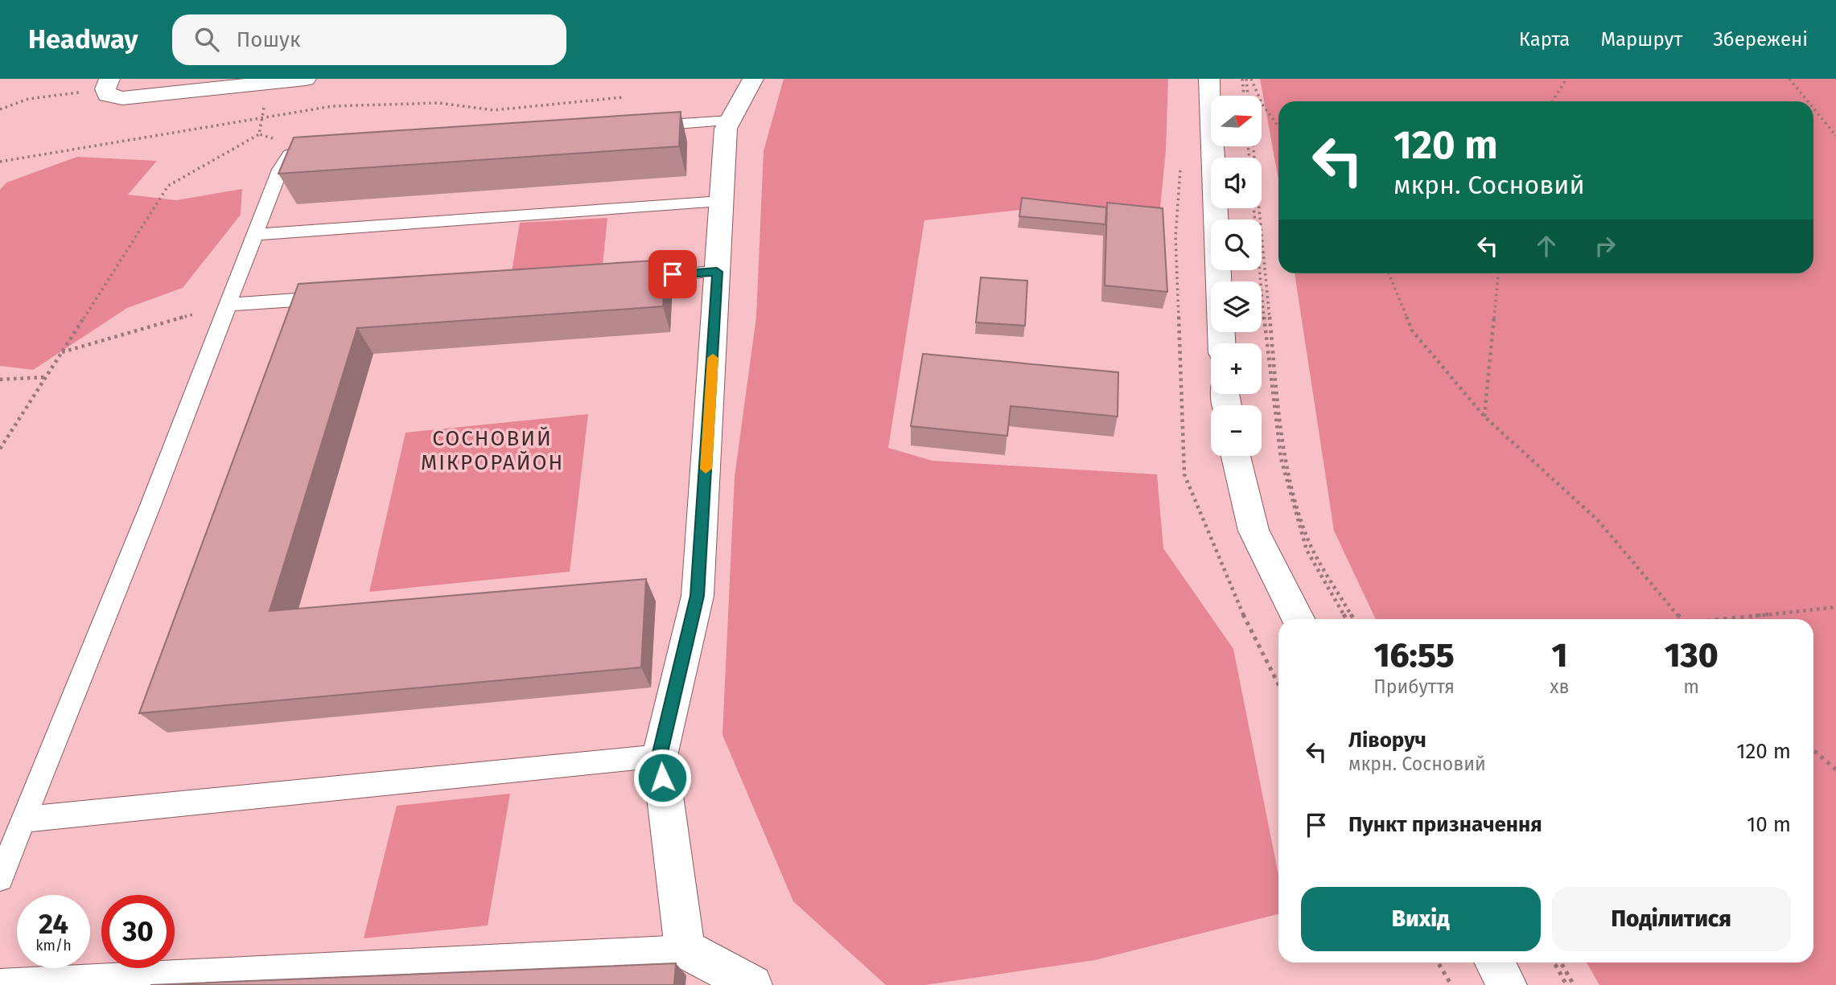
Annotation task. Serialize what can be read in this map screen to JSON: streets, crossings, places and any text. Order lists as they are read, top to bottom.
{
  "districts": ["СОСНОВИЙ МІКРОРАЙОН"],
  "north": "right",
  "page": {
    "header": "Headway",
    "search": "Пошук",
    "nav": ["Карта", "Маршрут", "Збережені"],
    "map_buttons": ["+", "−"],
    "turn": ["120 m", "мкрн. Сосновий"],
    "eta": [
      "16:55",
      "Прибуття",
      "1",
      "хв",
      "130",
      "m"
    ],
    "list": [
      {
        "name": "Ліворуч",
        "note": "мкрн. Сосновий",
        "value": "120 m"
      },
      {
        "name": "Пункт призначення",
        "value": "10 m"
      }
    ],
    "buttons": ["Вихід", "Поділитися"],
    "speed": "24 km/h",
    "limit": "30"
  }
}
